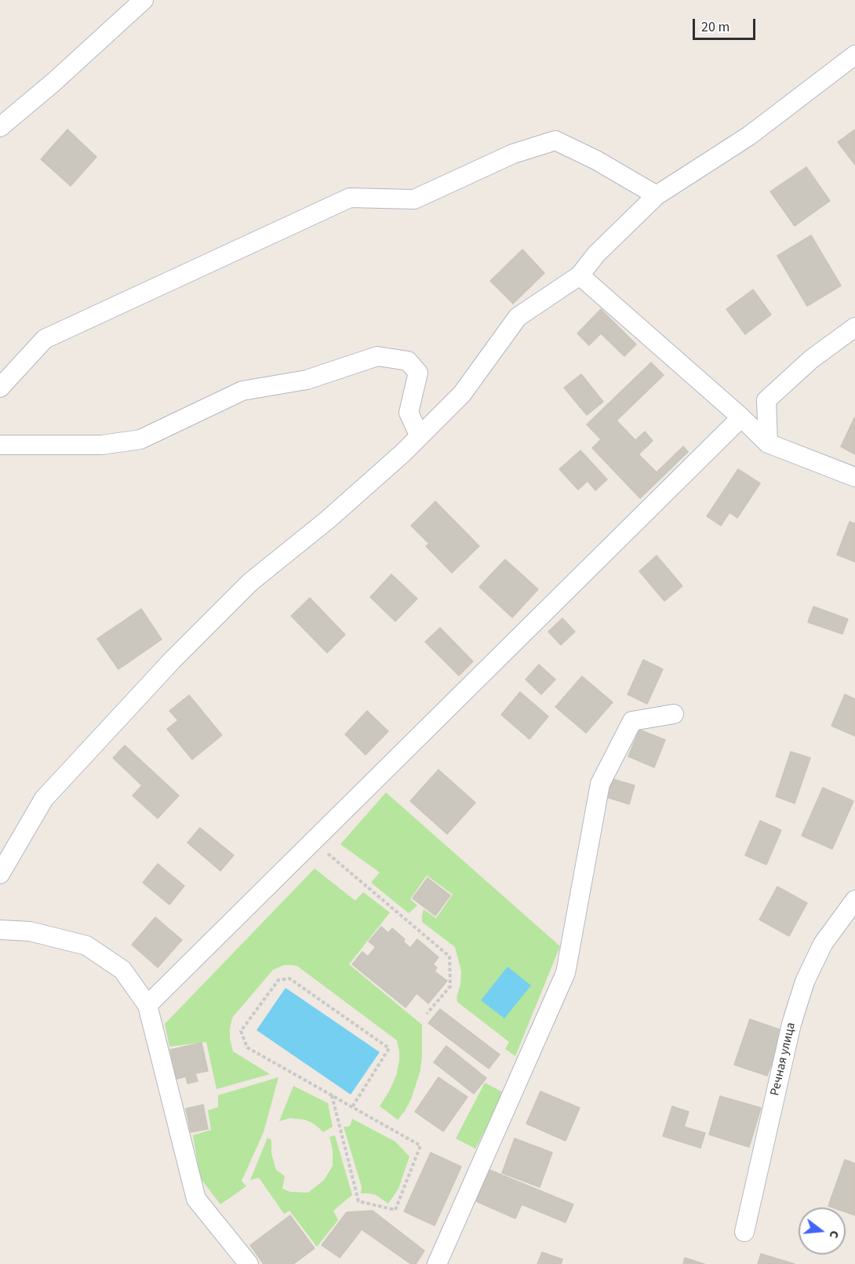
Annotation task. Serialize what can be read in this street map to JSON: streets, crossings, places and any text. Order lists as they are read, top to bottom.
{
  "streets": {
    "street": ["Речная улица"]
  },
  "scale_bar": "20 m",
  "north": "right"
}
